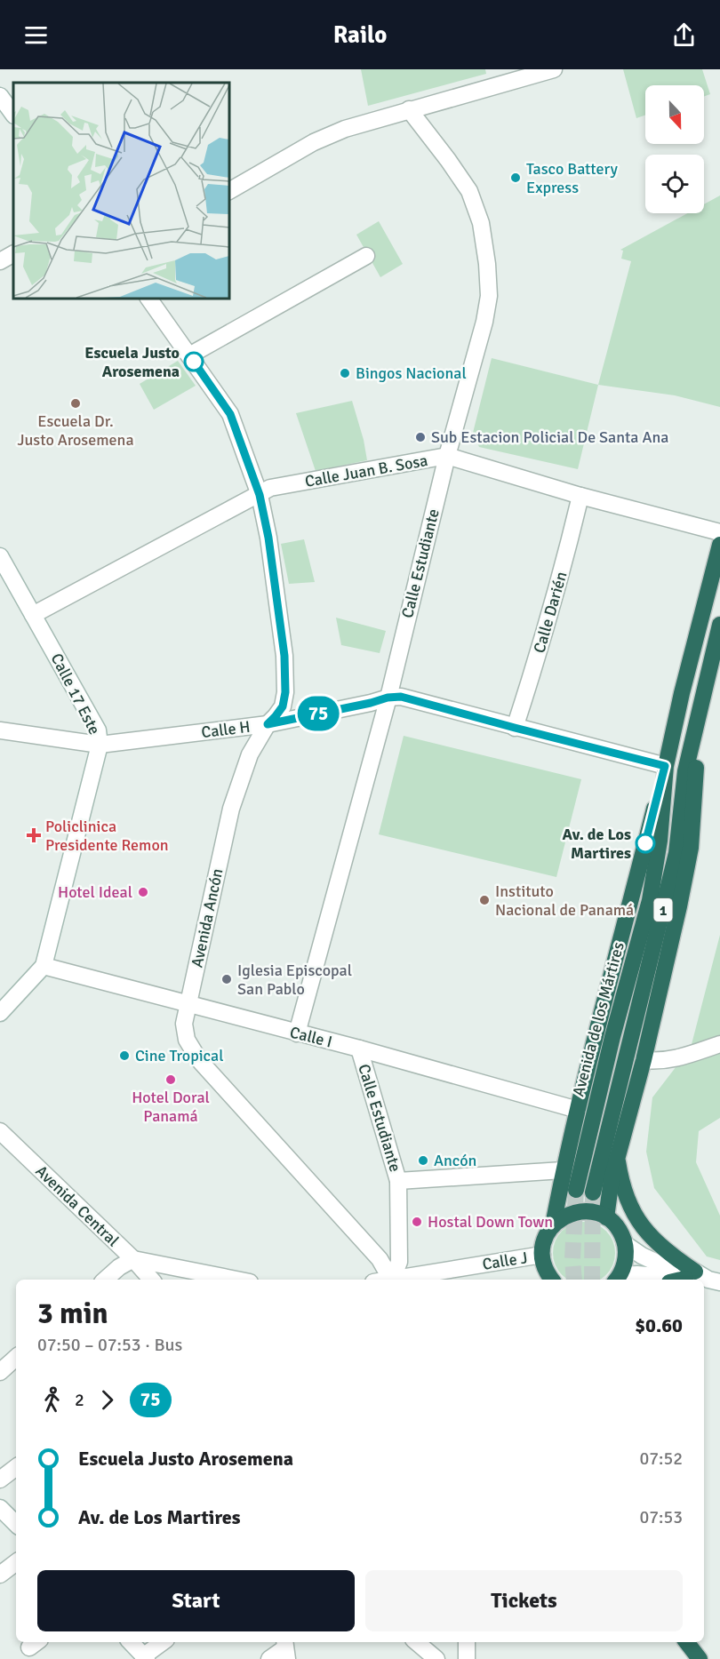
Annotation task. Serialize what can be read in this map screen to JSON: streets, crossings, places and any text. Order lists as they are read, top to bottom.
{
  "streets": {
    "highway": ["1", "Avenida de los Mártires"],
    "street": [
      "Calle Juan B. Sosa",
      "Calle Estudiante",
      "Calle Darién",
      "Calle 17 Este",
      "Calle H",
      "Avenida Ancón",
      "Calle I",
      "Avenida Central",
      "Calle J"
    ]
  },
  "crossings": [
    ["Calle Juan B. Sosa", "Calle Estudiante"],
    ["Calle Juan B. Sosa", "Calle Darién"],
    ["Calle Juan B. Sosa", "Calle 17 Este"],
    ["Calle Juan B. Sosa", "Avenida Ancón"],
    ["Calle Estudiante", "Calle H"],
    ["Calle Estudiante", "Calle I"],
    ["Calle Darién", "Calle H"],
    ["Calle 17 Este", "Calle H"],
    ["Calle 17 Este", "Calle I"],
    ["Calle H", "Avenida Ancón"],
    ["Calle H", "Avenida de los Mártires"],
    ["Avenida Ancón", "Calle I"]
  ],
  "places": {
    "other": [
      "Tasco Battery Express",
      "Escuela Justo Arosemena",
      "Bingos Nacional",
      "Escuela Dr. Justo Arosemena",
      "Sub Estacion Policial De Santa Ana",
      "Av. de Los Martires",
      "Hotel Ideal",
      "Instituto Nacional de Panamá",
      "Iglesia Episcopal San Pablo",
      "Cine Tropical",
      "Hotel Doral Panamá",
      "Ancón",
      "Hostal Down Town"
    ],
    "health": ["Policlinica Presidente Remon"]
  },
  "lines": ["bus line 75"],
  "north": "bottom",
  "page": {
    "header": "Railo",
    "on_map": "75",
    "heading": ["3 min", "07:50 – 07:53 · Bus", "$0.60"],
    "legs": ["2", "75"],
    "list": [
      {
        "name": "Escuela Justo Arosemena",
        "value": "07:52"
      },
      {
        "name": "Av. de Los Martires",
        "value": "07:53"
      }
    ],
    "buttons": ["Start", "Tickets"]
  }
}
